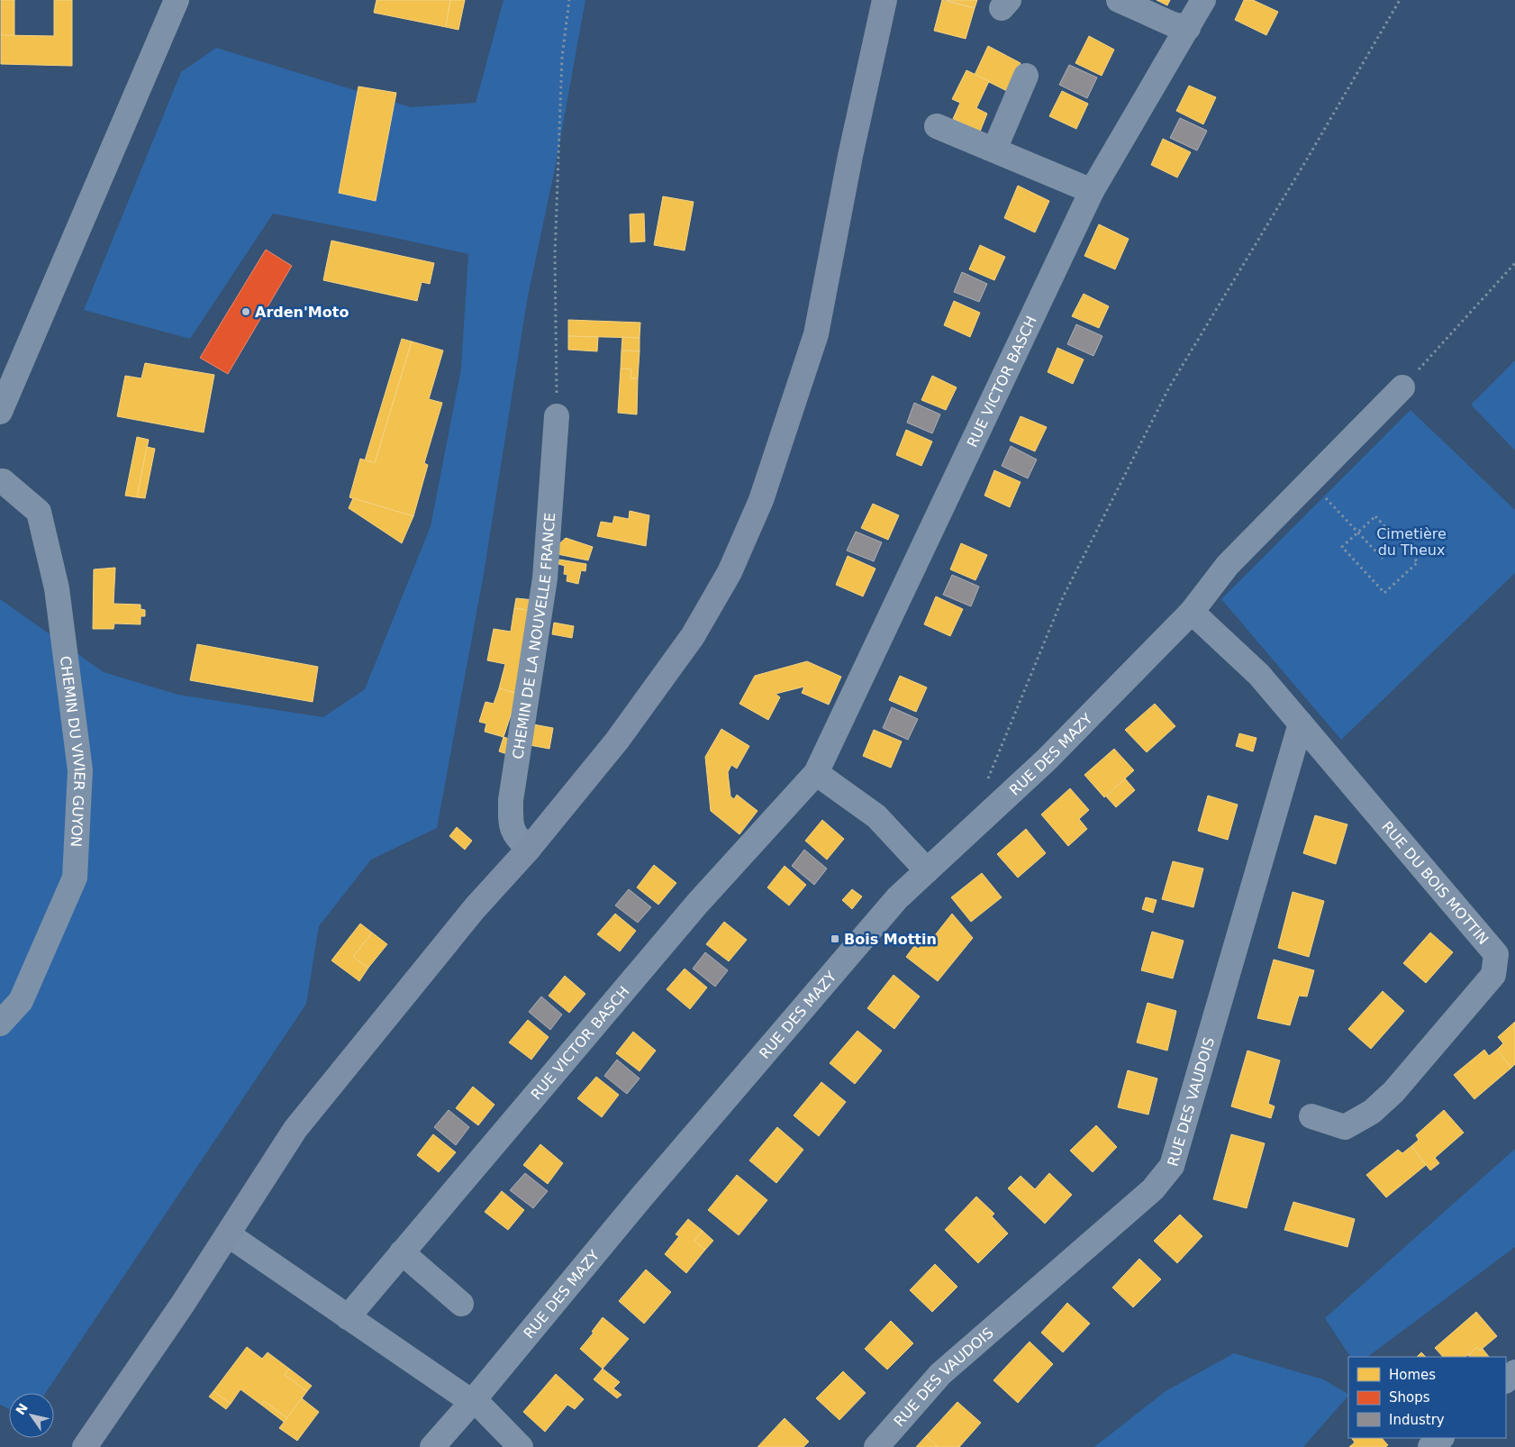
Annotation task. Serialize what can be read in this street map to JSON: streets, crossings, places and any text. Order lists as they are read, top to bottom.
{
  "streets": {
    "street": [
      "RUE VICTOR BASCH",
      "CHEMIN DE LA NOUVELLE FRANCE",
      "CHEMIN DU VIVIER GUYON",
      "RUE DES MAZY",
      "RUE DU BOIS MOTTIN",
      "RUE DES VAUDOIS"
    ]
  },
  "crossings": [
    ["RUE DES MAZY", "RUE DU BOIS MOTTIN"],
    ["RUE DU BOIS MOTTIN", "RUE DES VAUDOIS"]
  ],
  "parks": ["Cimetière du Theux"],
  "places": {
    "other": ["Arden'Moto"],
    "transit": ["Bois Mottin"]
  },
  "legend": ["Homes", "Shops", "Industry"],
  "north": "top left"
}
